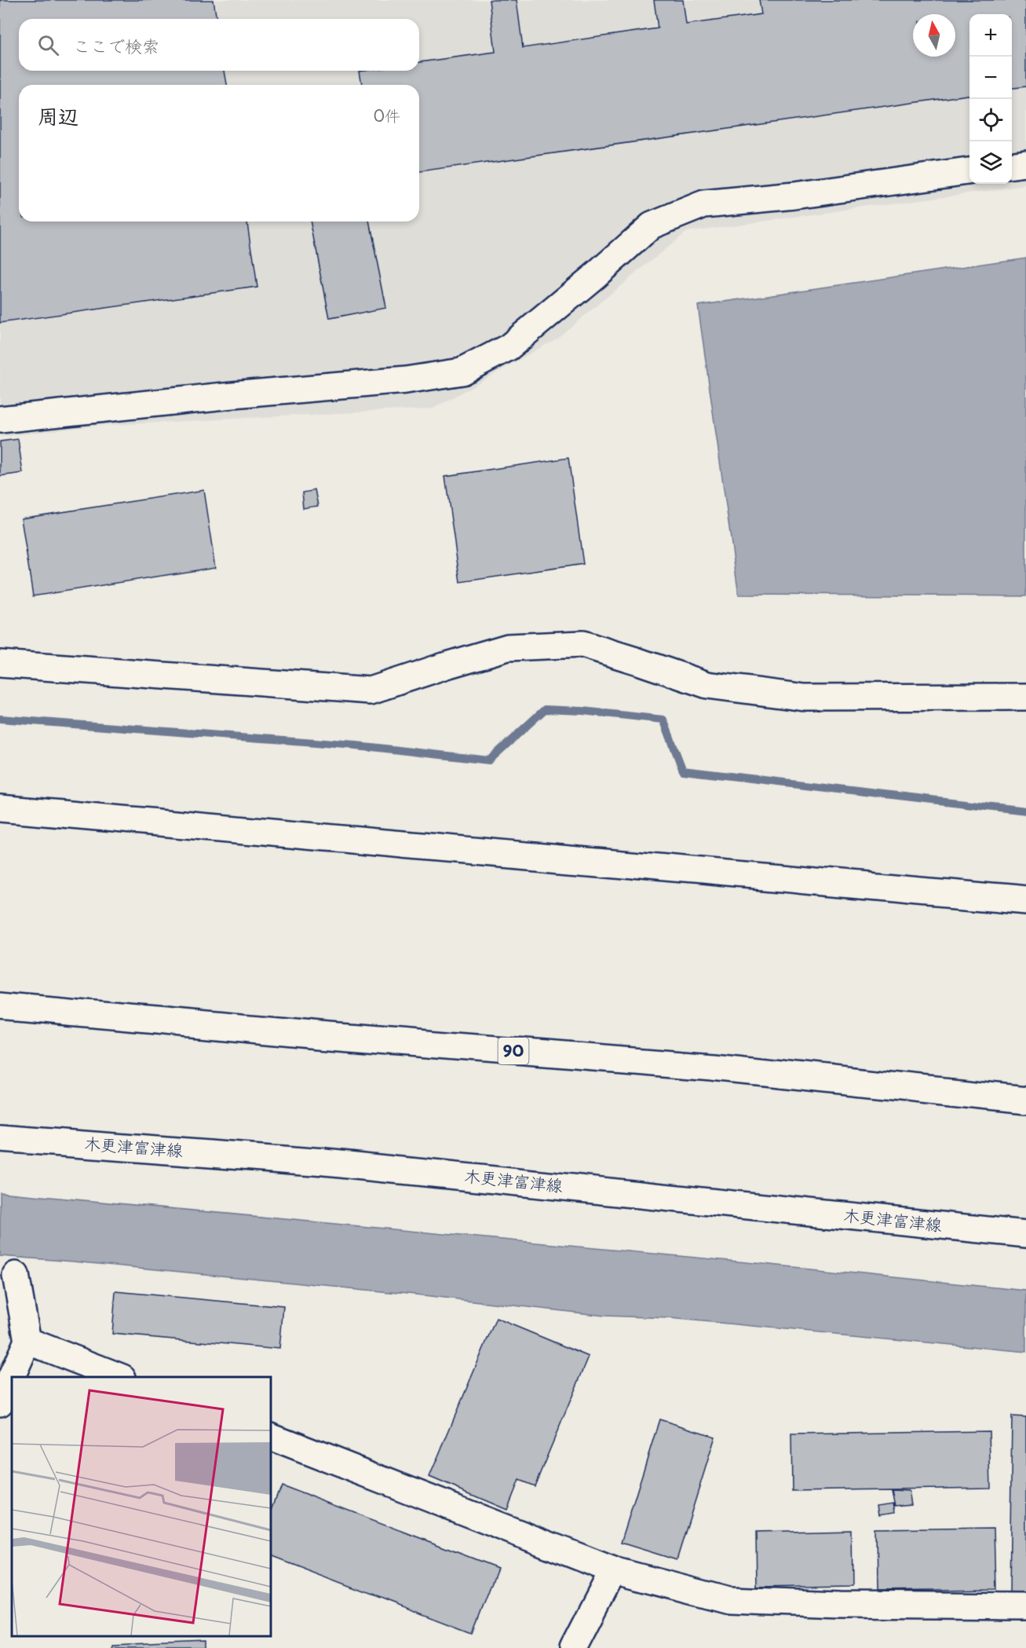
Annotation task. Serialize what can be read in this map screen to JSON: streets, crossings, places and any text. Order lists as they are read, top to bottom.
{
  "streets": {
    "street": ["90", "木更津富津線"]
  },
  "north": "top",
  "page": {
    "map_buttons": ["+", "−"],
    "search": "ここで検索",
    "heading": ["周辺", "0件"]
  }
}
